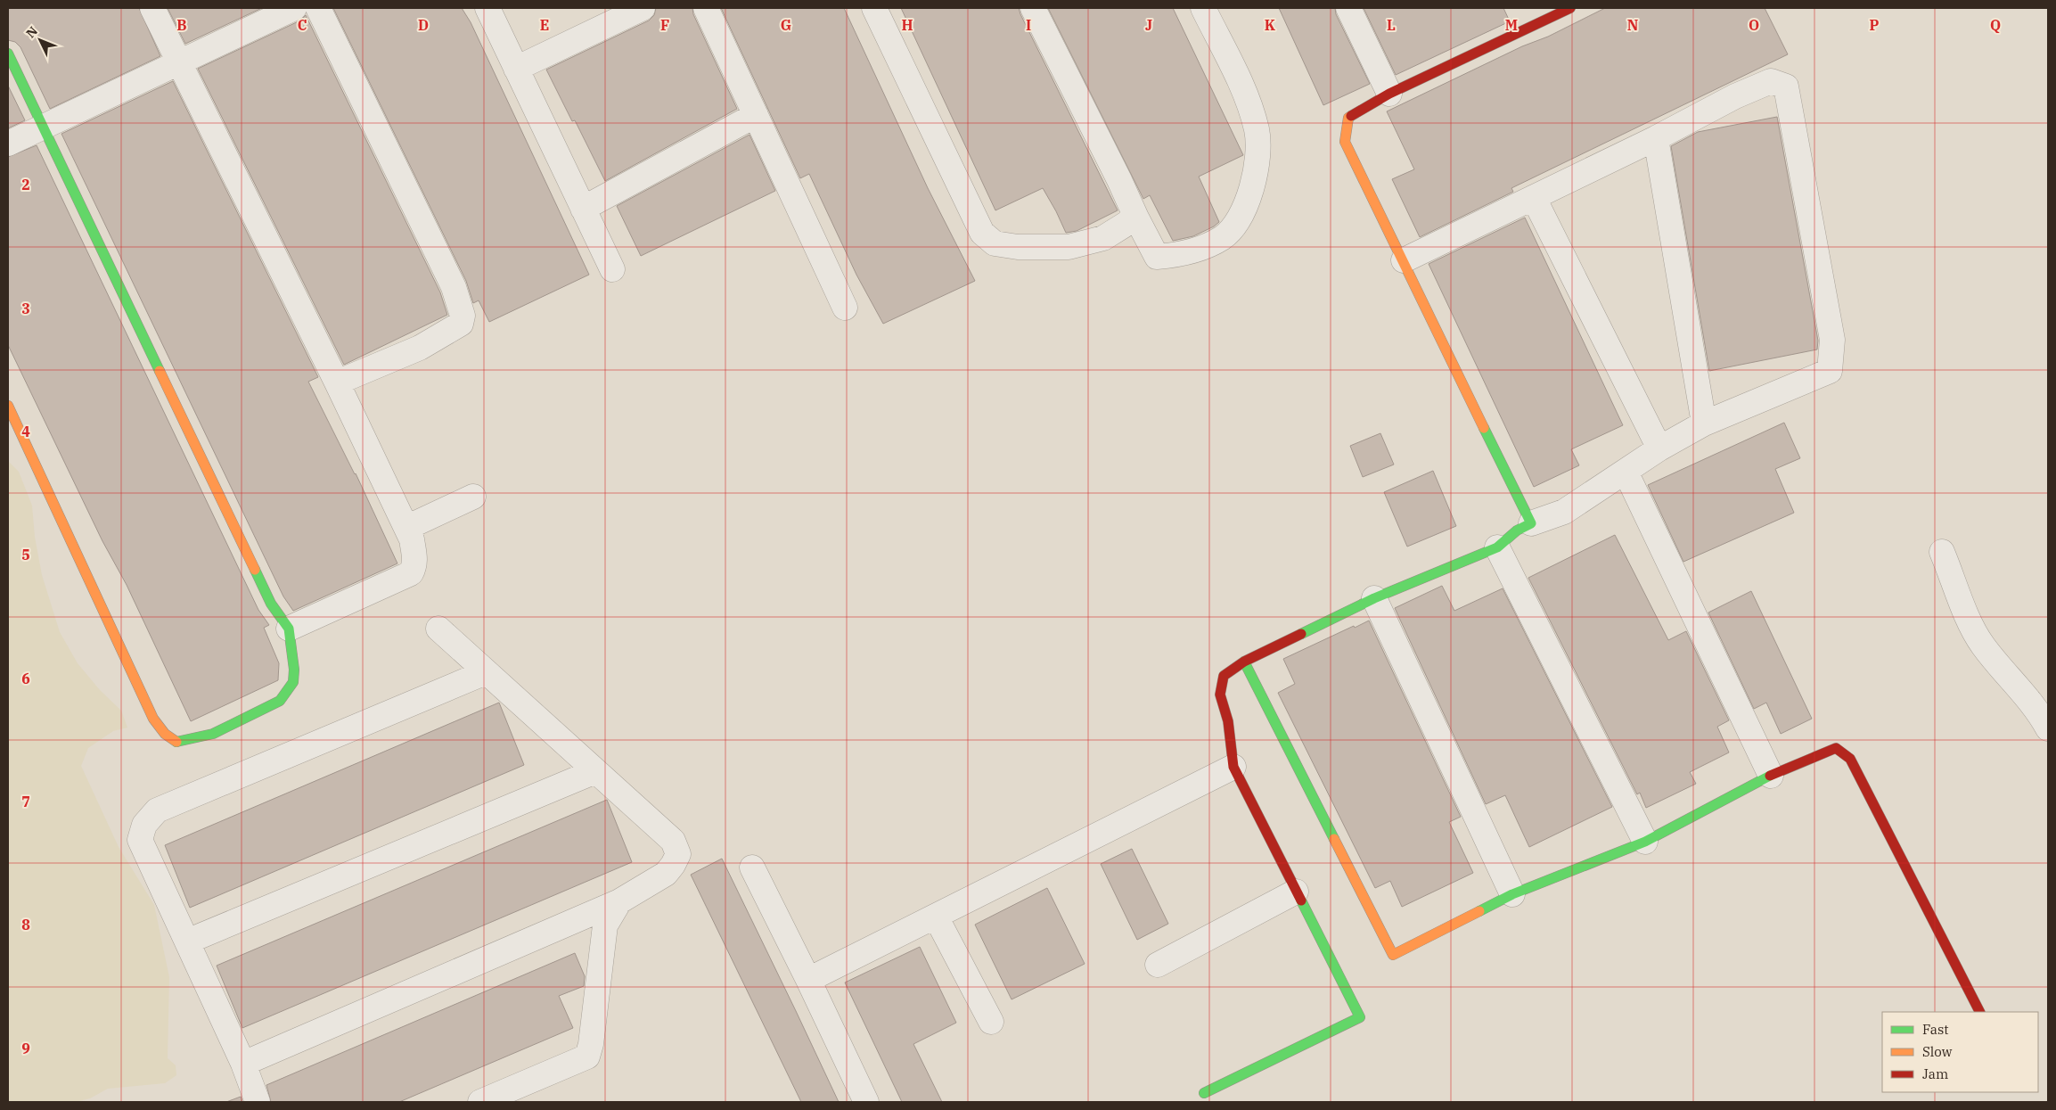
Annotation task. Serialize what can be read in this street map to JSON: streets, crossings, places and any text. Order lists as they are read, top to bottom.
{
  "legend": ["Fast", "Slow", "Jam"],
  "north": "top left",
  "grid": {
    "columns": [
      "B",
      "C",
      "D",
      "E",
      "F",
      "G",
      "H",
      "I",
      "J",
      "K",
      "L",
      "M",
      "N",
      "O",
      "P",
      "Q"
    ],
    "rows": [
      "2",
      "3",
      "4",
      "5",
      "6",
      "7",
      "8",
      "9"
    ]
  }
}
